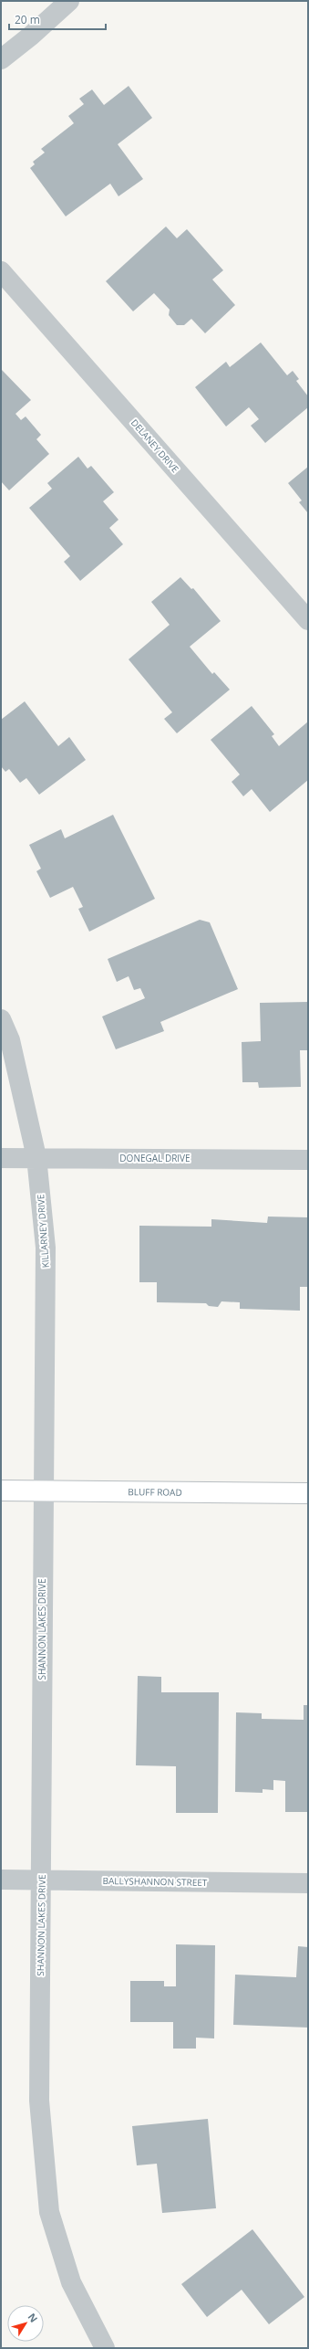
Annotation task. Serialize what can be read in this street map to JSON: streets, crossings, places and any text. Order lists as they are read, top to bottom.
{
  "streets": {
    "main road": ["BLUFF ROAD"],
    "street": [
      "DELANEY DRIVE",
      "DONEGAL DRIVE",
      "KILLARNEY DRIVE",
      "SHANNON LAKES DRIVE",
      "BALLYSHANNON STREET"
    ]
  },
  "crossings": [
    ["DONEGAL DRIVE", "KILLARNEY DRIVE"],
    ["KILLARNEY DRIVE", "BLUFF ROAD"],
    ["KILLARNEY DRIVE", "SHANNON LAKES DRIVE"],
    ["BLUFF ROAD", "SHANNON LAKES DRIVE"],
    ["SHANNON LAKES DRIVE", "BALLYSHANNON STREET"]
  ],
  "scale_bar": "20 m",
  "north": "top right"
}
